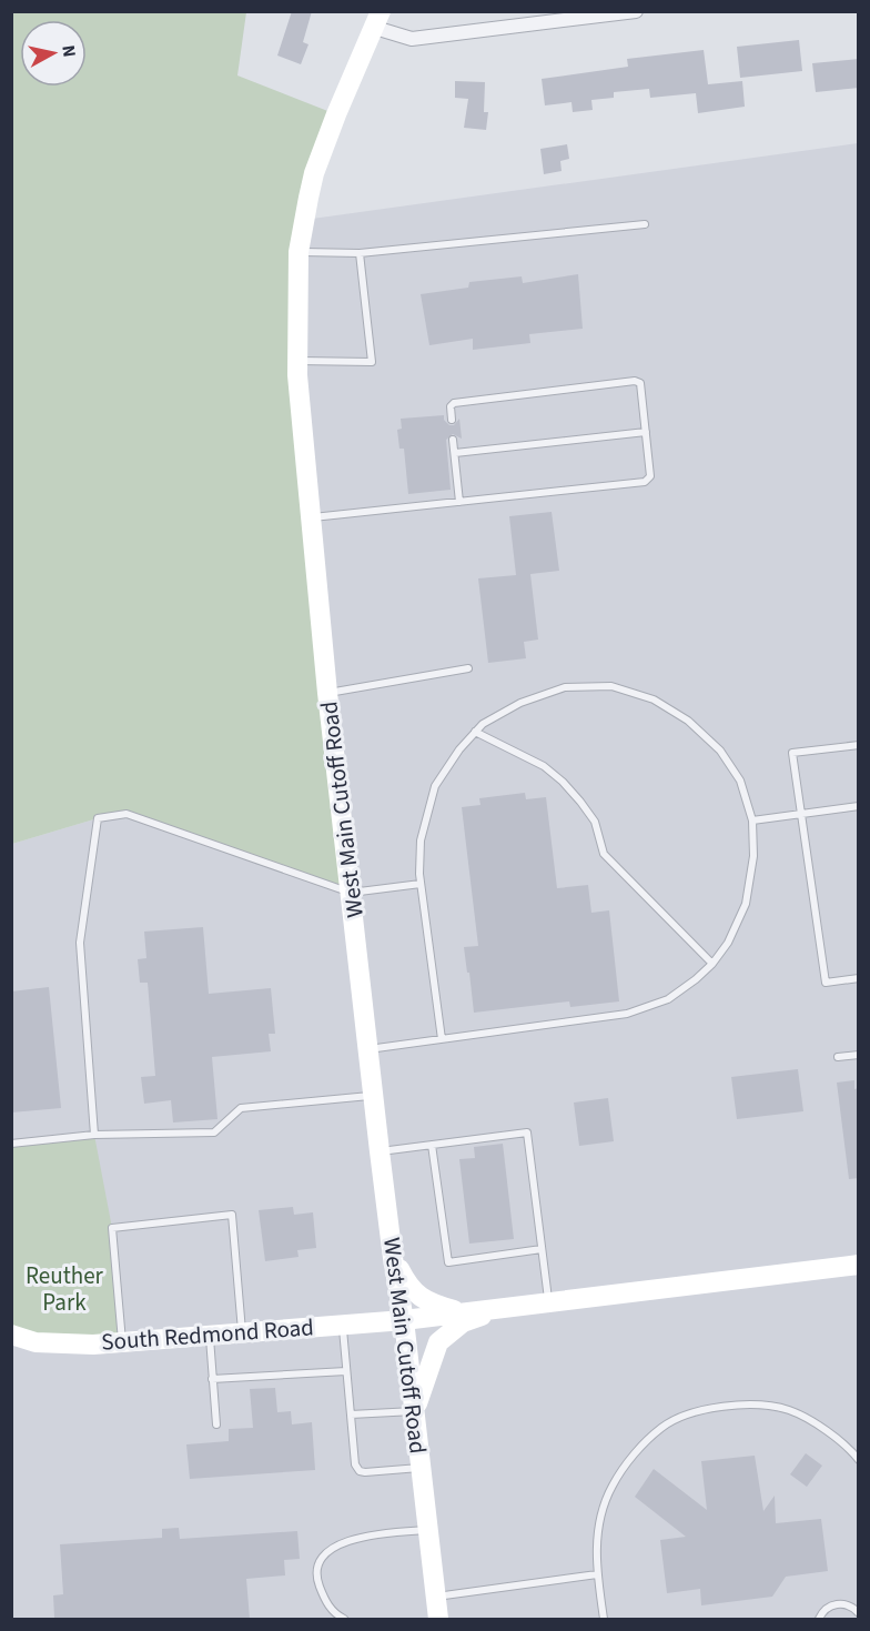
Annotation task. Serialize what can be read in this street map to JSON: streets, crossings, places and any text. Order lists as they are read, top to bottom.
{
  "streets": {
    "main road": ["West Main Cutoff Road", "South Redmond Road"]
  },
  "crossings": [
    ["West Main Cutoff Road", "South Redmond Road"]
  ],
  "parks": ["Reuther Park"],
  "north": "right"
}
